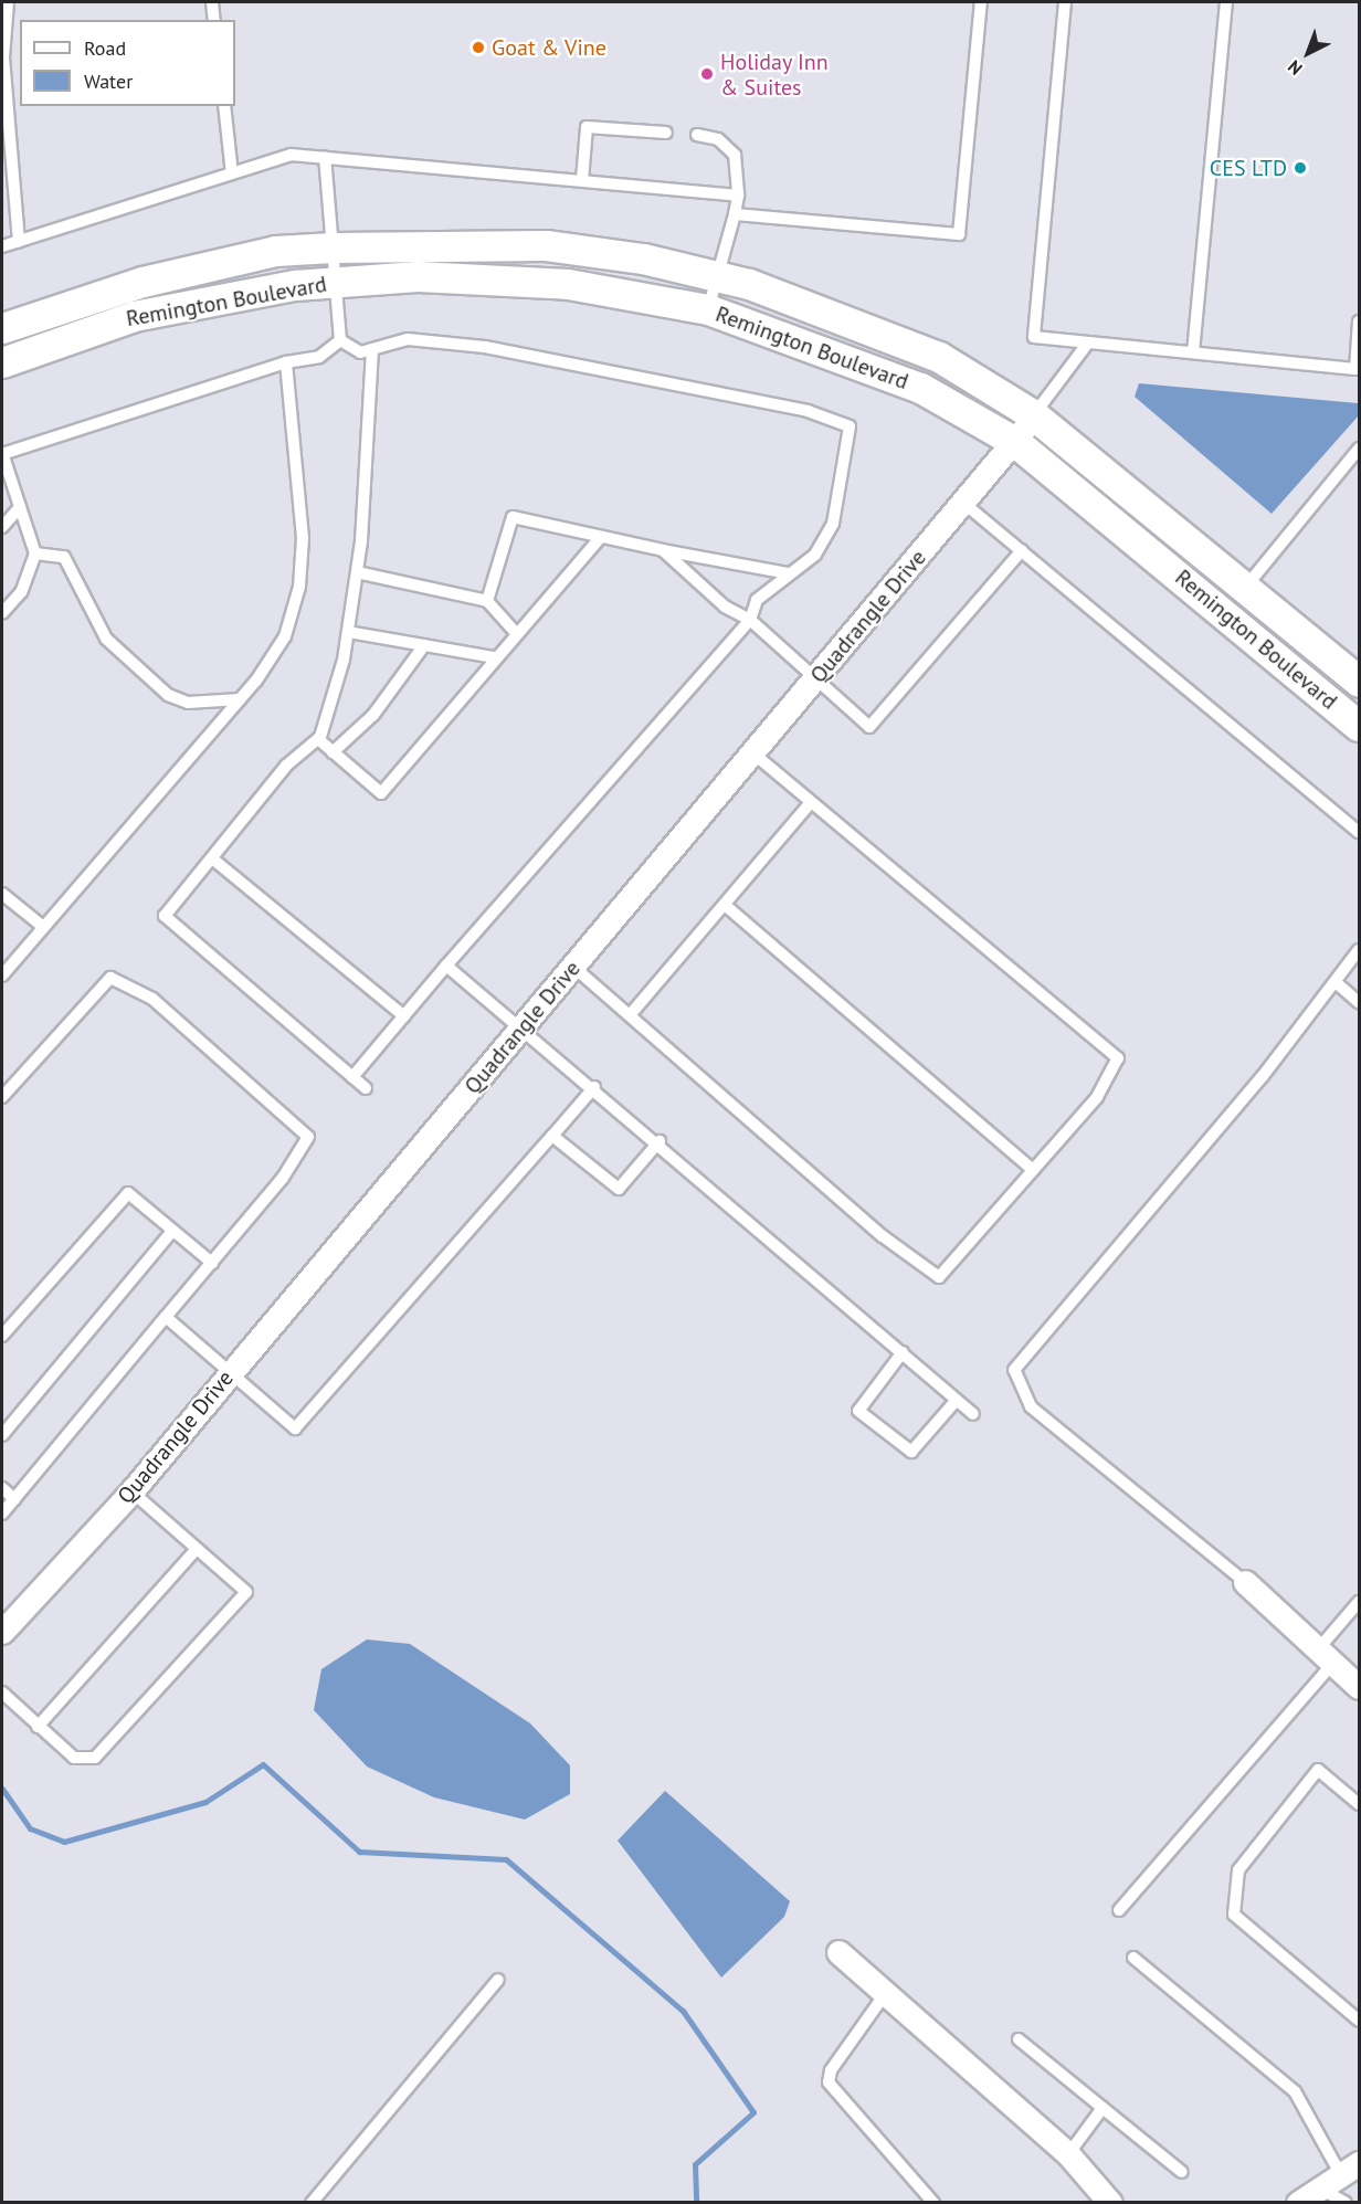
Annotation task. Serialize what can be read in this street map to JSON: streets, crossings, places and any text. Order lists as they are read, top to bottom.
{
  "streets": {
    "street": ["Remington Boulevard", "Quadrangle Drive"]
  },
  "crossings": [
    ["Remington Boulevard", "Quadrangle Drive"]
  ],
  "places": ["Goat & Vine", "Holiday Inn & Suites", "CES LTD"],
  "legend": ["Road", "Water"],
  "north": "bottom left"
}
